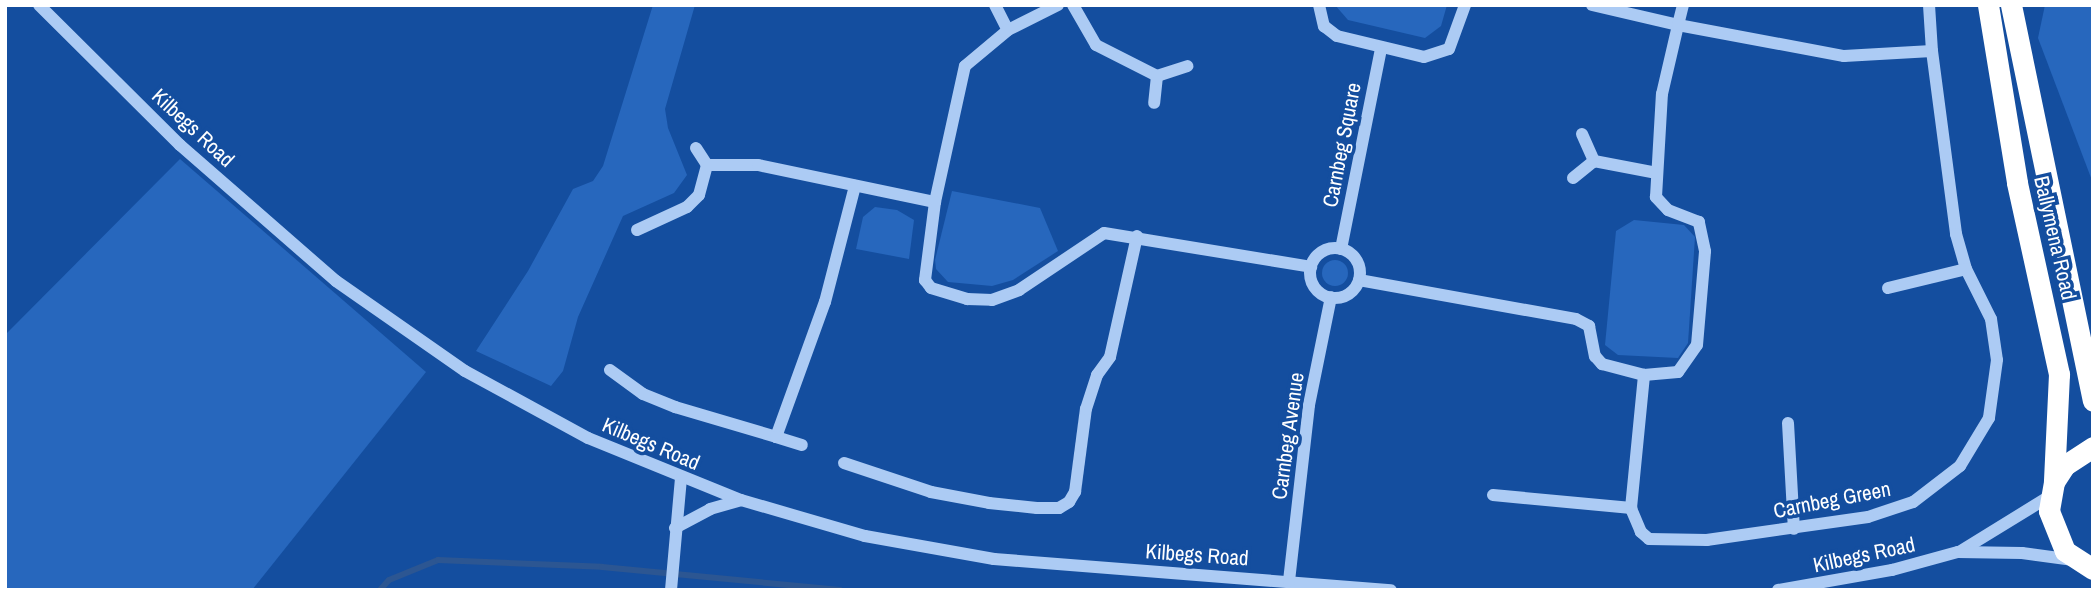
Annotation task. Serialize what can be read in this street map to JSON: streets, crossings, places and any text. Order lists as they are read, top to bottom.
{
  "streets": {
    "highway": ["Ballymena Road"],
    "street": [
      "Kilbegs Road",
      "Carnbeg Square",
      "Carnbeg Avenue",
      "Carnbeg Green"
    ]
  },
  "crossings": [
    ["Kilbegs Road", "Ballymena Road"],
    ["Kilbegs Road", "Carnbeg Avenue"],
    ["Carnbeg Square", "Carnbeg Avenue"]
  ]
}
